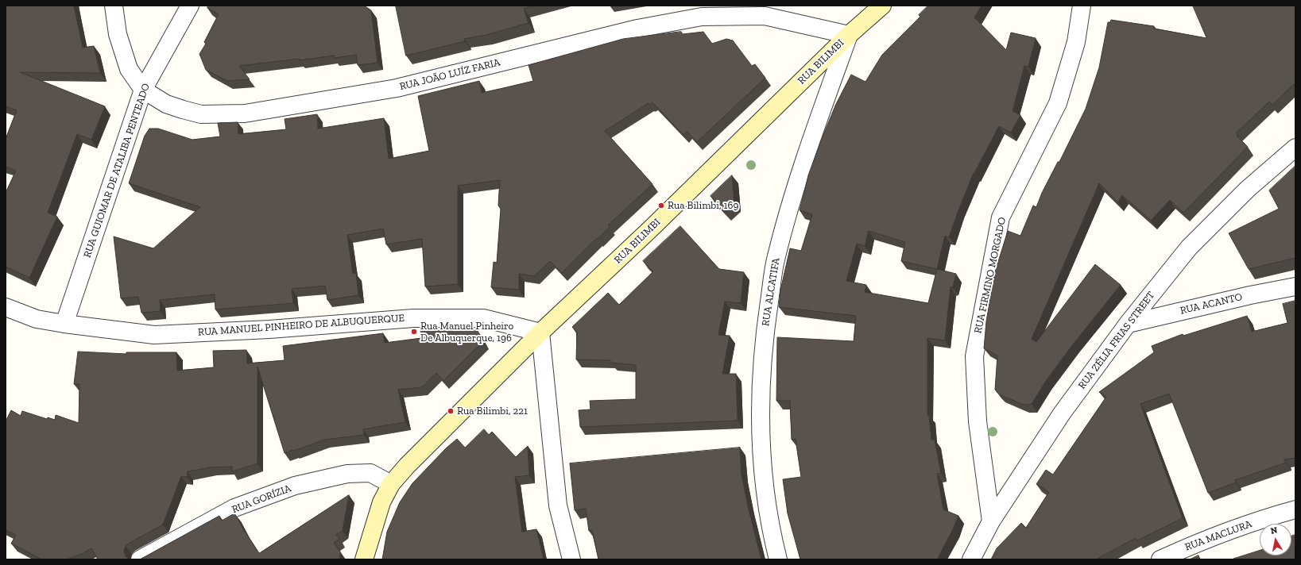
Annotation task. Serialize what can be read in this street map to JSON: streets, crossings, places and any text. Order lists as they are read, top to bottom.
{
  "streets": {
    "street": [
      "RUA BILIMBI",
      "RUA JOÃO LUÍZ FARIA",
      "RUA GUIOMAR DE ATALIBA PENTEADO",
      "RUA FIRMINO MORGADO",
      "RUA ALCATIFA",
      "RUA ACANTO",
      "RUA MANUEL PINHEIRO DE ALBUQUERQUE",
      "RUA ZÉLIA FRIAS STREET",
      "RUA GORÍZIA",
      "RUA MACLURA"
    ]
  },
  "crossings": [
    ["RUA BILIMBI", "RUA JOÃO LUÍZ FARIA"],
    ["RUA BILIMBI", "RUA ALCATIFA"],
    ["RUA BILIMBI", "RUA MANUEL PINHEIRO DE ALBUQUERQUE"],
    ["RUA BILIMBI", "RUA GORÍZIA"],
    ["RUA JOÃO LUÍZ FARIA", "RUA GUIOMAR DE ATALIBA PENTEADO"],
    ["RUA JOÃO LUÍZ FARIA", "RUA ALCATIFA"],
    ["RUA GUIOMAR DE ATALIBA PENTEADO", "RUA MANUEL PINHEIRO DE ALBUQUERQUE"],
    ["RUA FIRMINO MORGADO", "RUA ZÉLIA FRIAS STREET"],
    ["RUA ACANTO", "RUA ZÉLIA FRIAS STREET"]
  ],
  "places": ["Rua Bilimbi, 169", "Rua Manuel Pinheiro De Albuquerque, 196", "Rua Bilimbi, 221"],
  "north": "top"
}
